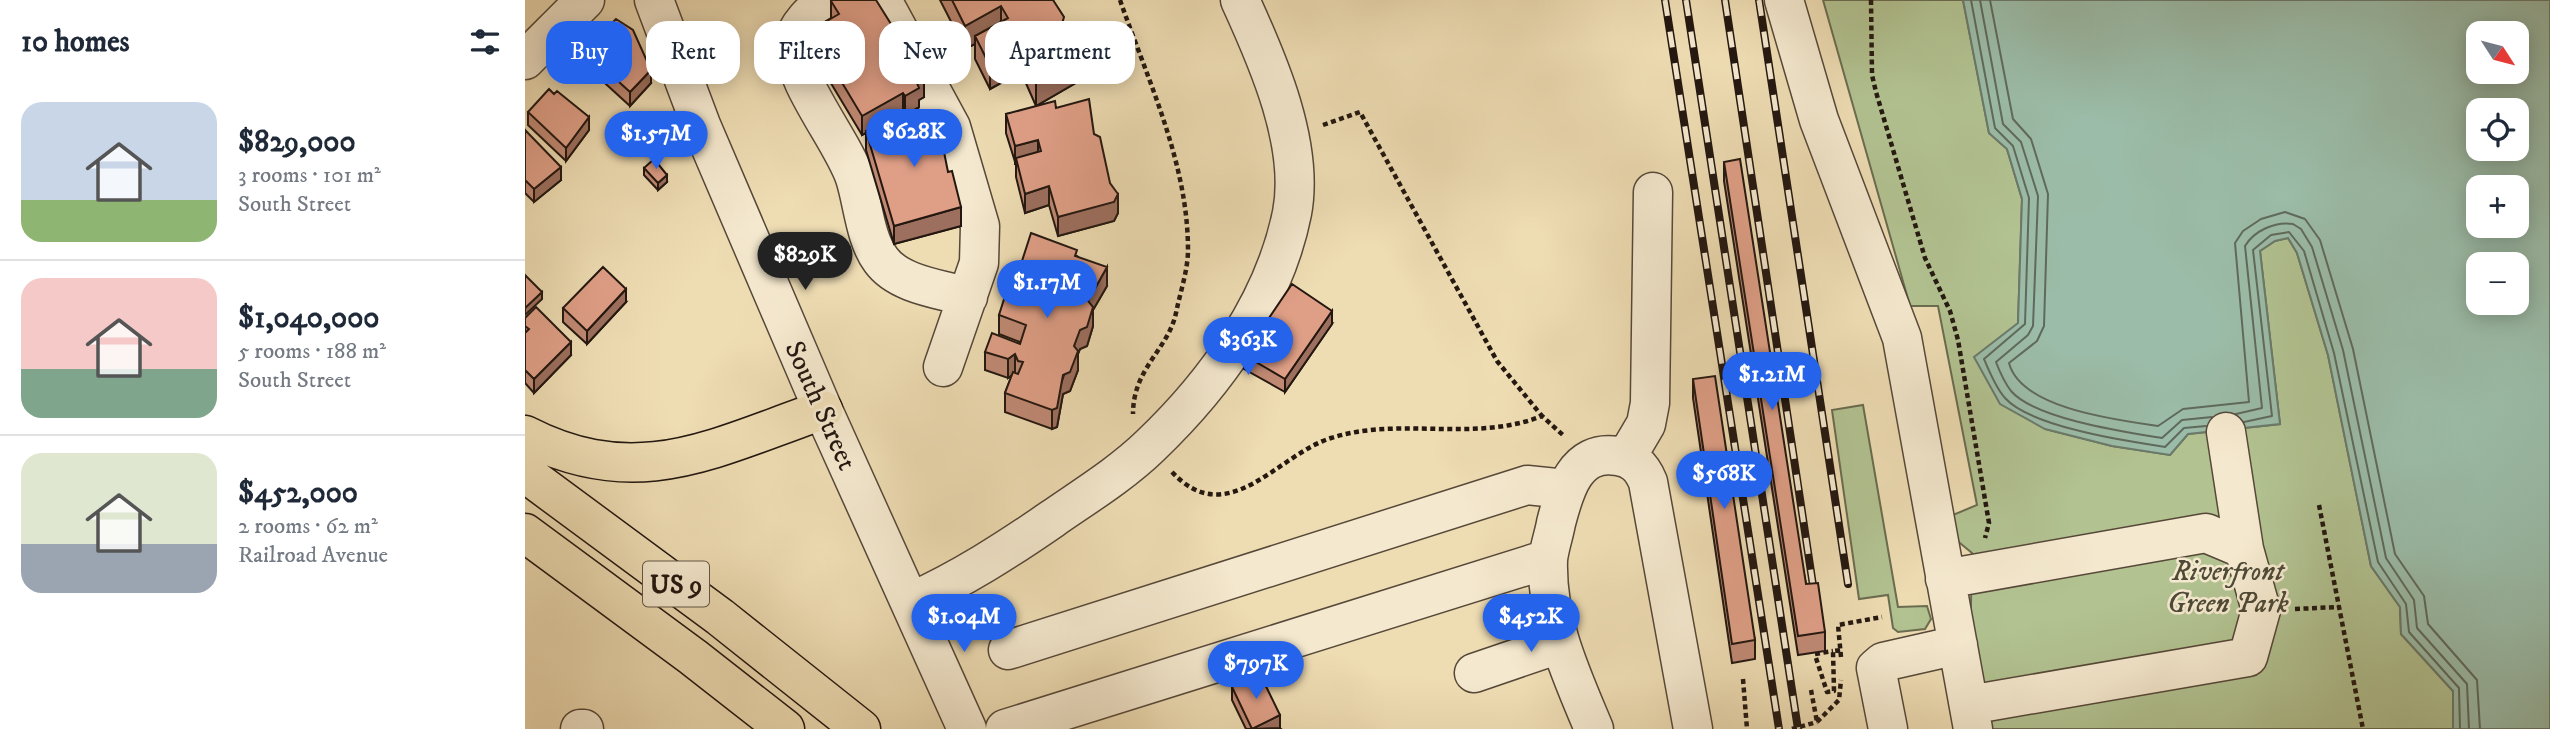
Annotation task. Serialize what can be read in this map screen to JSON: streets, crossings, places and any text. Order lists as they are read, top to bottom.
{
  "streets": {
    "highway": ["US 9"],
    "street": ["South Street"]
  },
  "parks": ["Riverfront Green Park"],
  "north": "bottom right",
  "page": {
    "heading": "10 homes",
    "map_buttons": ["+", "−"],
    "chip": [
      "Buy",
      "Rent",
      "Filters",
      "New",
      "Apartment"
    ],
    "list": [
      {
        "name": "$829,000",
        "note": "3 rooms · 101 m² · South Street"
      },
      {
        "name": "$1,040,000",
        "note": "5 rooms · 188 m² · South Street"
      },
      {
        "name": "$452,000",
        "note": "2 rooms · 62 m² · Railroad Avenue"
      }
    ],
    "price": [
      "$628K",
      "$1.57M",
      "$829K",
      "$1.17M",
      "$363K",
      "$1.21M",
      "$568K",
      "$1.04M",
      "$452K",
      "$797K"
    ]
  }
}
